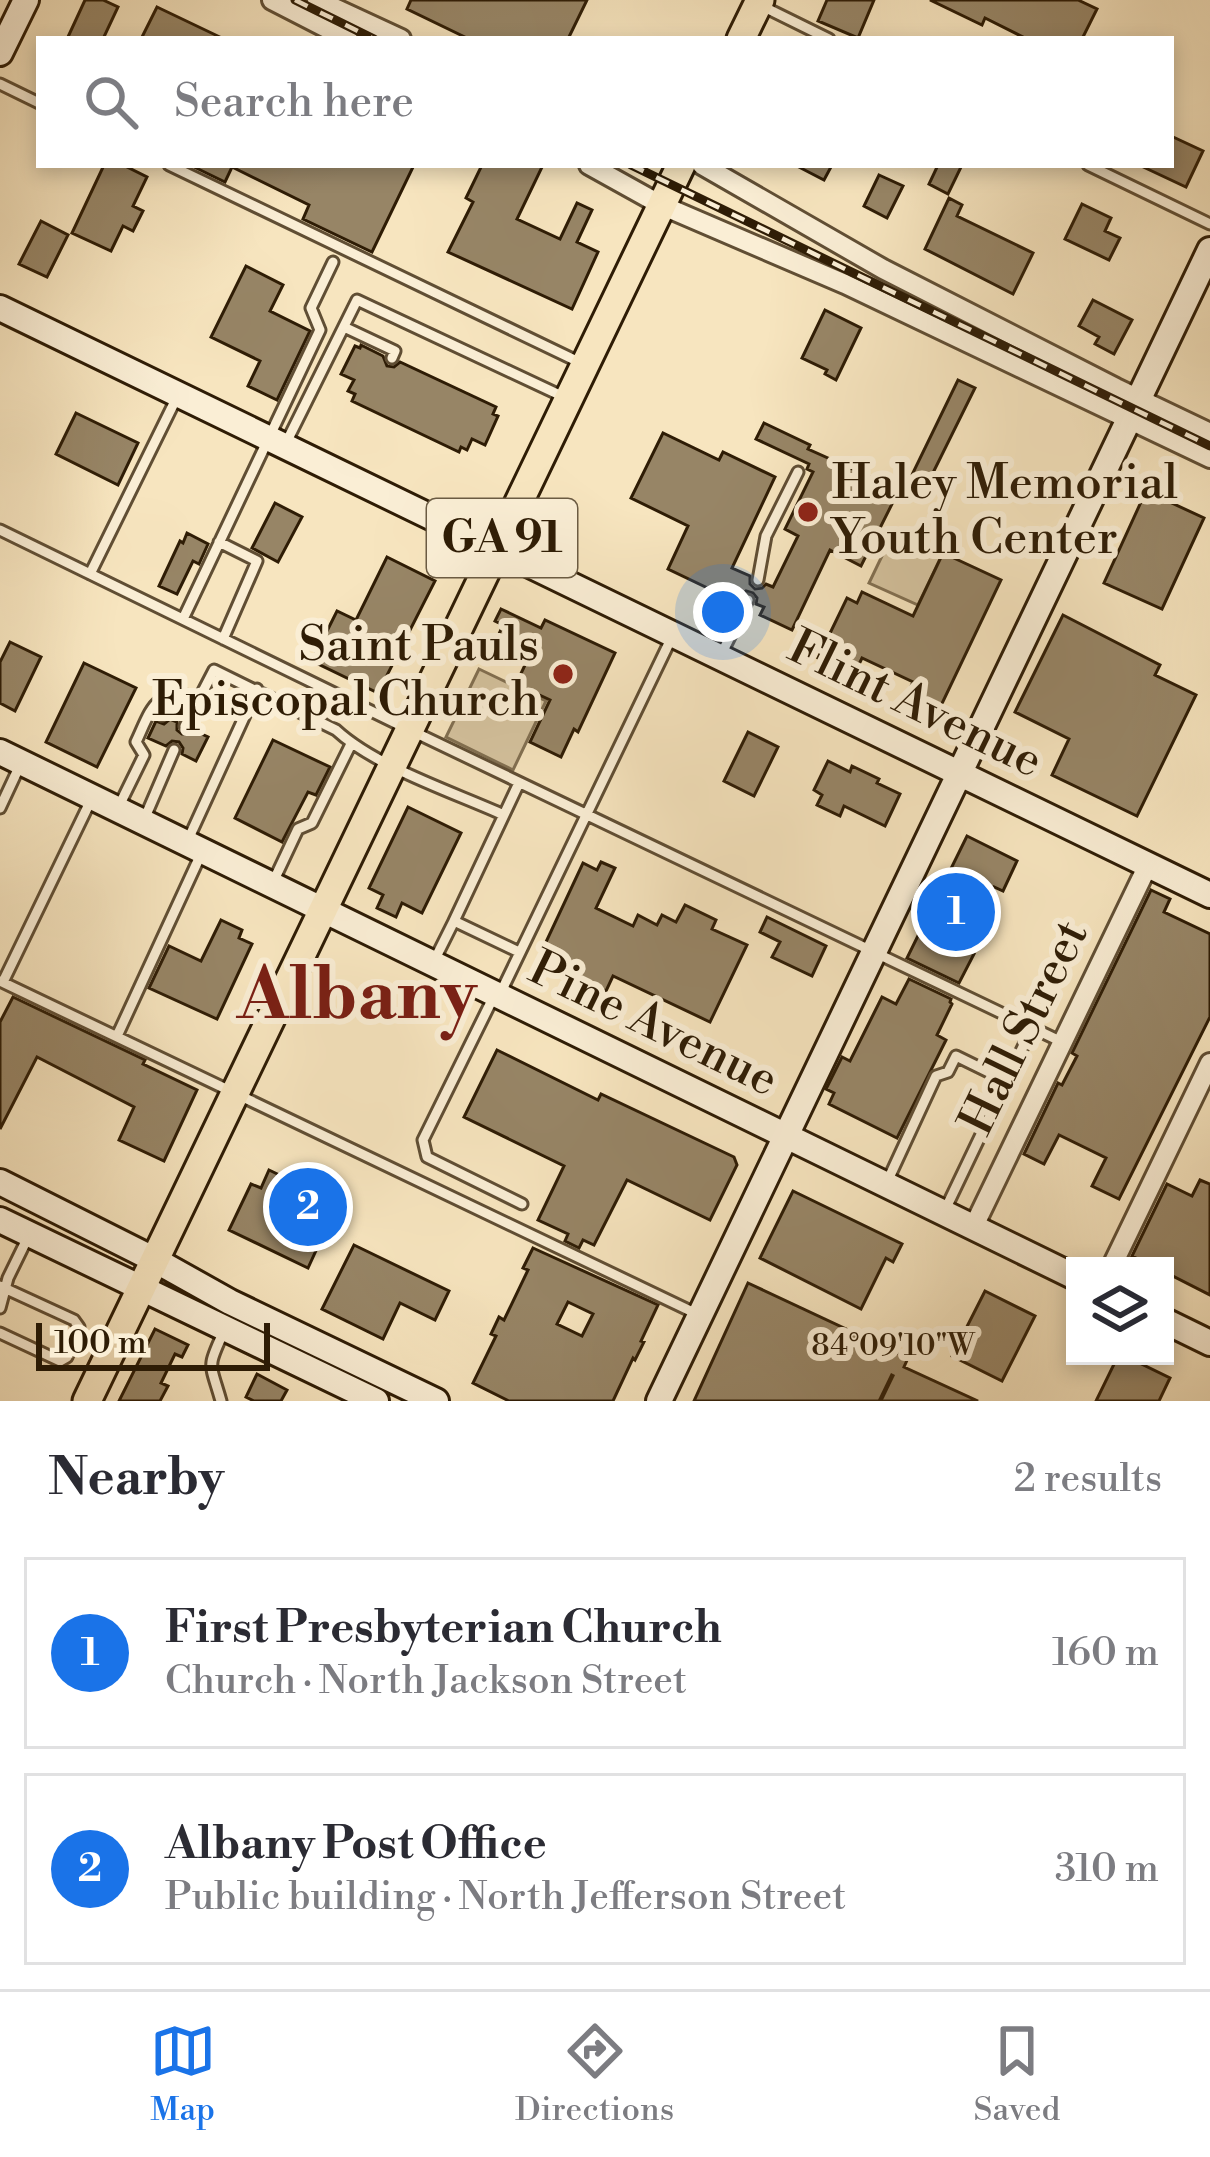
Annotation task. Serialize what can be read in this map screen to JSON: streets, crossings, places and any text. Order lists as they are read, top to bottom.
{
  "streets": {
    "main road": ["GA 91"],
    "street": ["Flint Avenue", "Pine Avenue", "Hall Street"]
  },
  "crossings": [
    ["GA 91", "Flint Avenue"],
    ["GA 91", "Pine Avenue"],
    ["Flint Avenue", "Hall Street"],
    ["Pine Avenue", "Hall Street"]
  ],
  "districts": ["Albany"],
  "places": ["Haley Memorial Youth Center", "Saint Pauls Episcopal Church"],
  "scale_bar": "100 m",
  "page": {
    "search": "Search here",
    "pins": ["1", "2"],
    "scale": "100 m",
    "heading": ["Nearby", "2 results"],
    "list": [
      {
        "mark": "1",
        "name": "First Presbyterian Church",
        "note": "Church · North Jackson Street",
        "value": "160 m"
      },
      {
        "mark": "2",
        "name": "Albany Post Office",
        "note": "Public building · North Jefferson Street",
        "value": "310 m"
      }
    ],
    "nav": ["Map", "Directions", "Saved"]
  },
  "coordinates": ["84°09'10\"W"]
}
